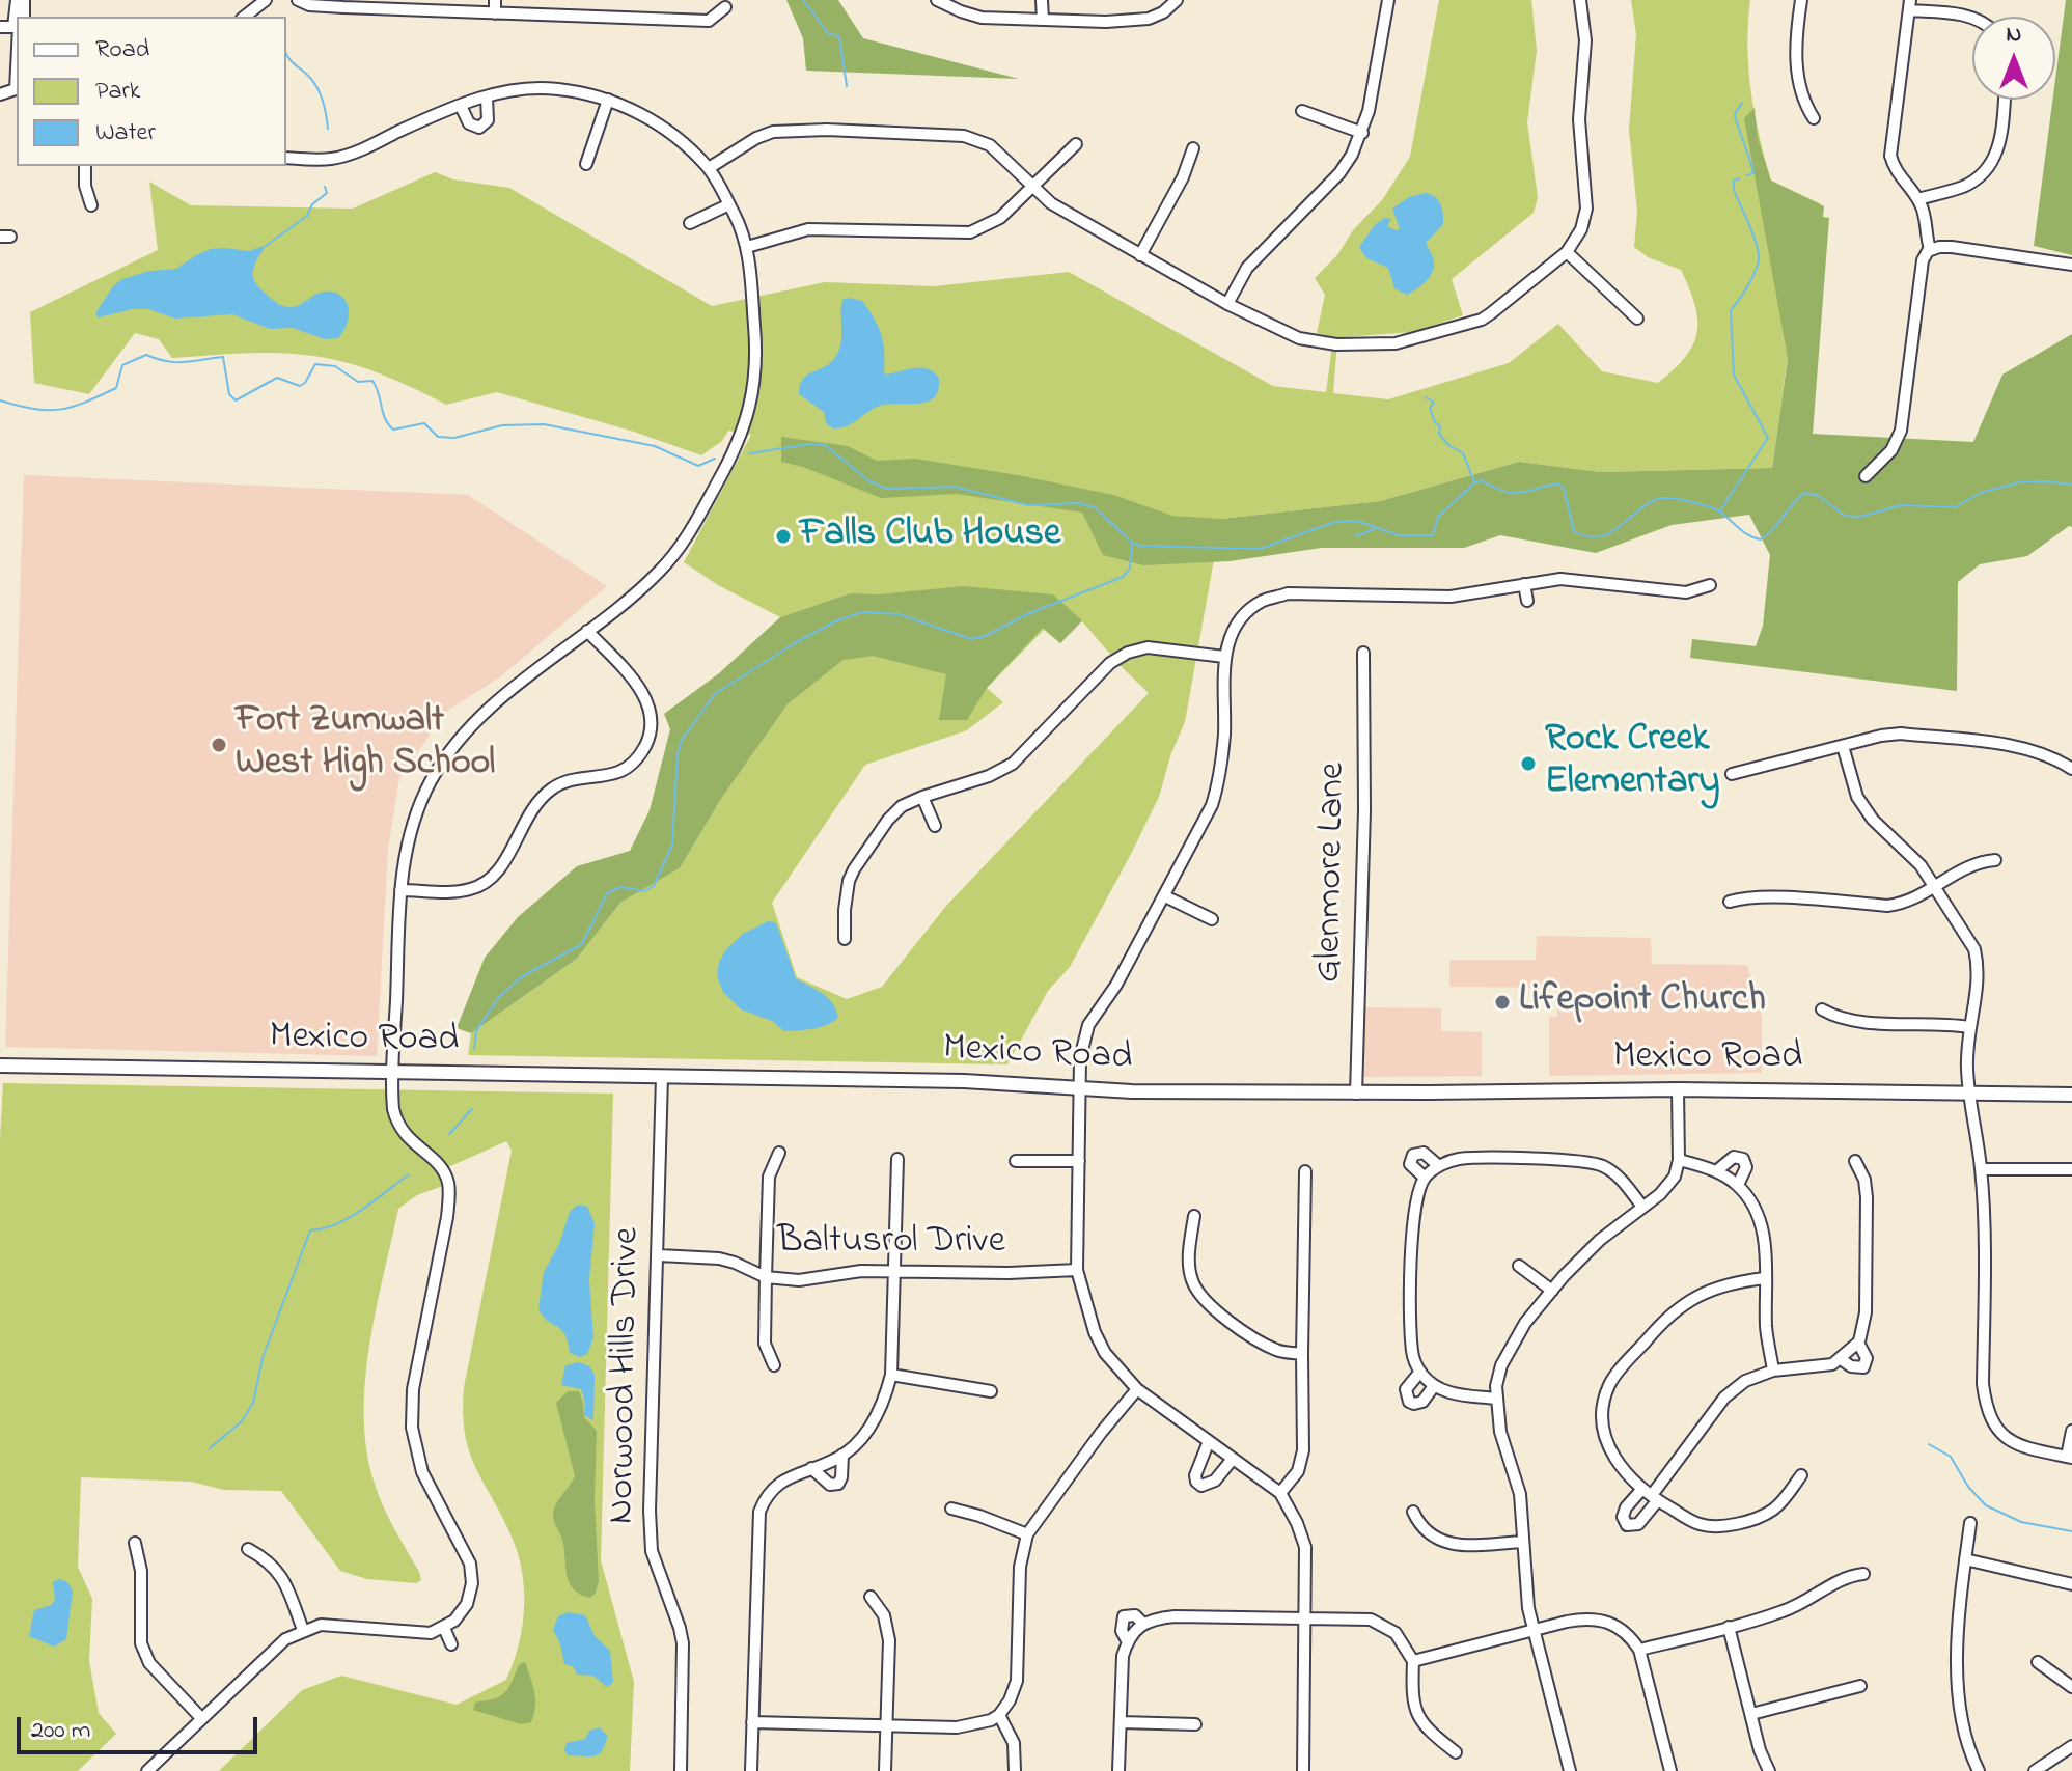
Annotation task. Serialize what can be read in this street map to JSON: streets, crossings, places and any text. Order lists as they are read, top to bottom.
{
  "streets": {
    "main road": ["Mexico Road"],
    "street": ["Glenmore Lane", "Baltusrol Drive", "Norwood Hills Drive"]
  },
  "crossings": [
    ["Glenmore Lane", "Mexico Road"],
    ["Mexico Road", "Norwood Hills Drive"],
    ["Baltusrol Drive", "Norwood Hills Drive"]
  ],
  "places": [
    "Falls Club House",
    "Fort Zumwalt West High School",
    "Rock Creek Elementary",
    "Lifepoint Church"
  ],
  "legend": ["Road", "Park", "Water"],
  "scale_bar": "200 m",
  "north": "top"
}
